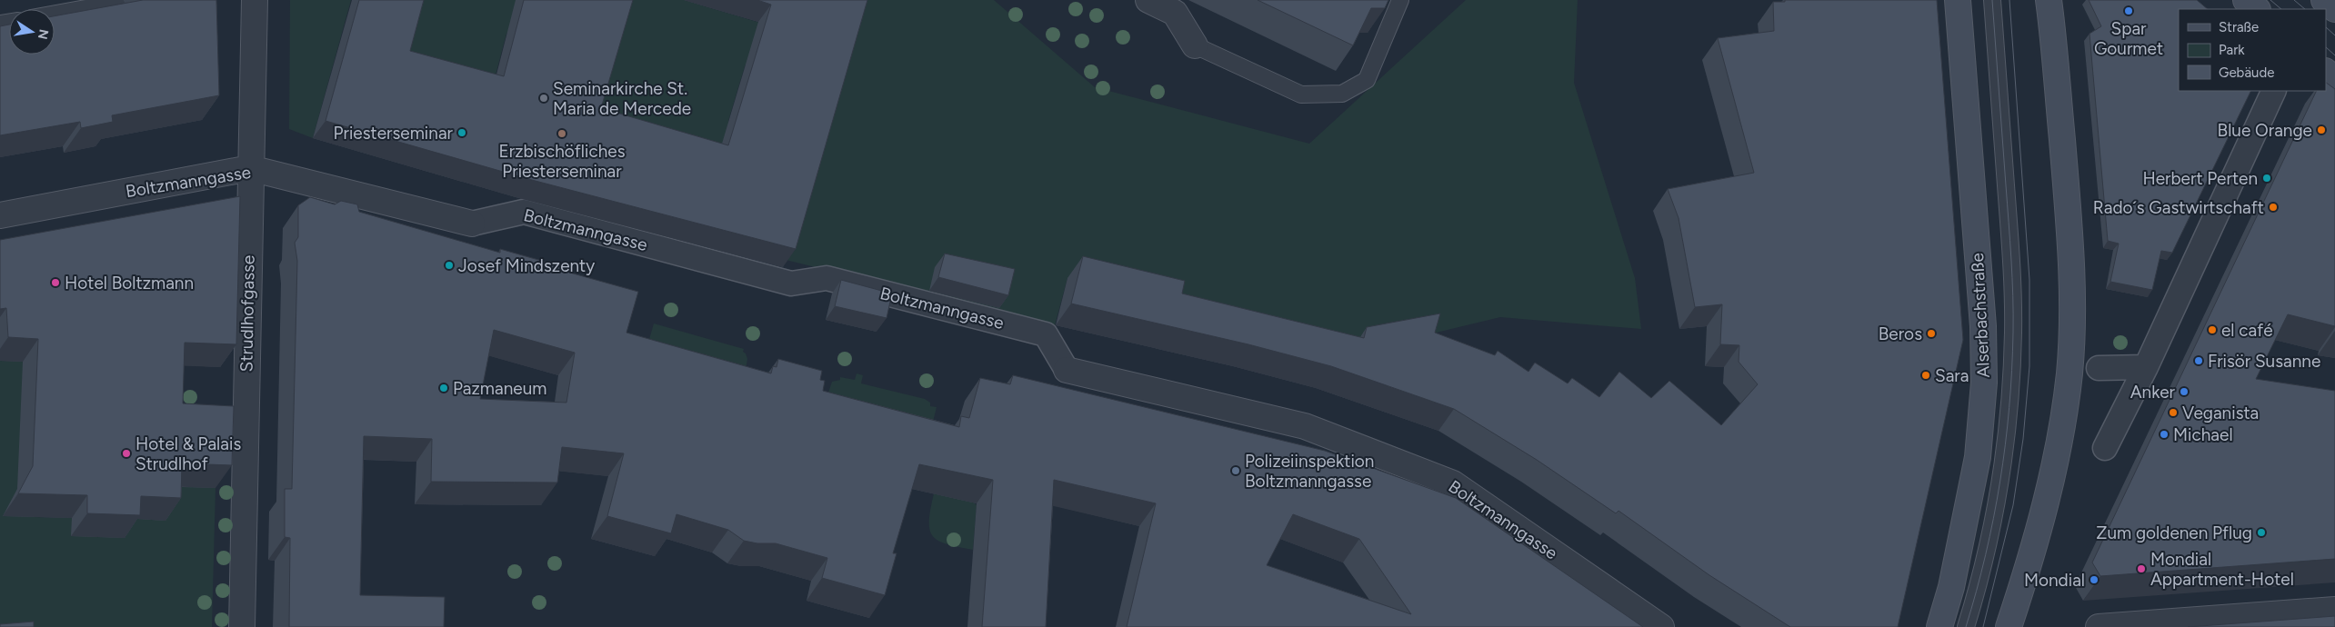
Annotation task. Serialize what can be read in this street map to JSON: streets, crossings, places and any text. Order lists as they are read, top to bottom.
{
  "streets": {
    "main road": ["Alserbachstraße"],
    "street": ["Boltzmanngasse", "Strudlhofgasse"]
  },
  "crossings": [
    ["Boltzmanngasse", "Strudlhofgasse"]
  ],
  "places": [
    "Spar Gourmet",
    "Seminarkirche St. Maria de Mercede",
    "Blue Orange",
    "Priesterseminar",
    "Erzbischöfliches Priesterseminar",
    "Herbert Perten",
    "Rado´s Gastwirtschaft",
    "Josef Mindszenty",
    "Hotel Boltzmann",
    "el café",
    "Beros",
    "Frisör Susanne",
    "Sara",
    "Pazmaneum",
    "Anker",
    "Veganista",
    "Michael",
    "Hotel & Palais Strudlhof",
    "Polizeiinspektion Boltzmanngasse",
    "Zum goldenen Pflug",
    "Mondial Appartment-Hotel",
    "Mondial"
  ],
  "legend": ["Straße", "Park", "Gebäude"],
  "north": "right"
}
